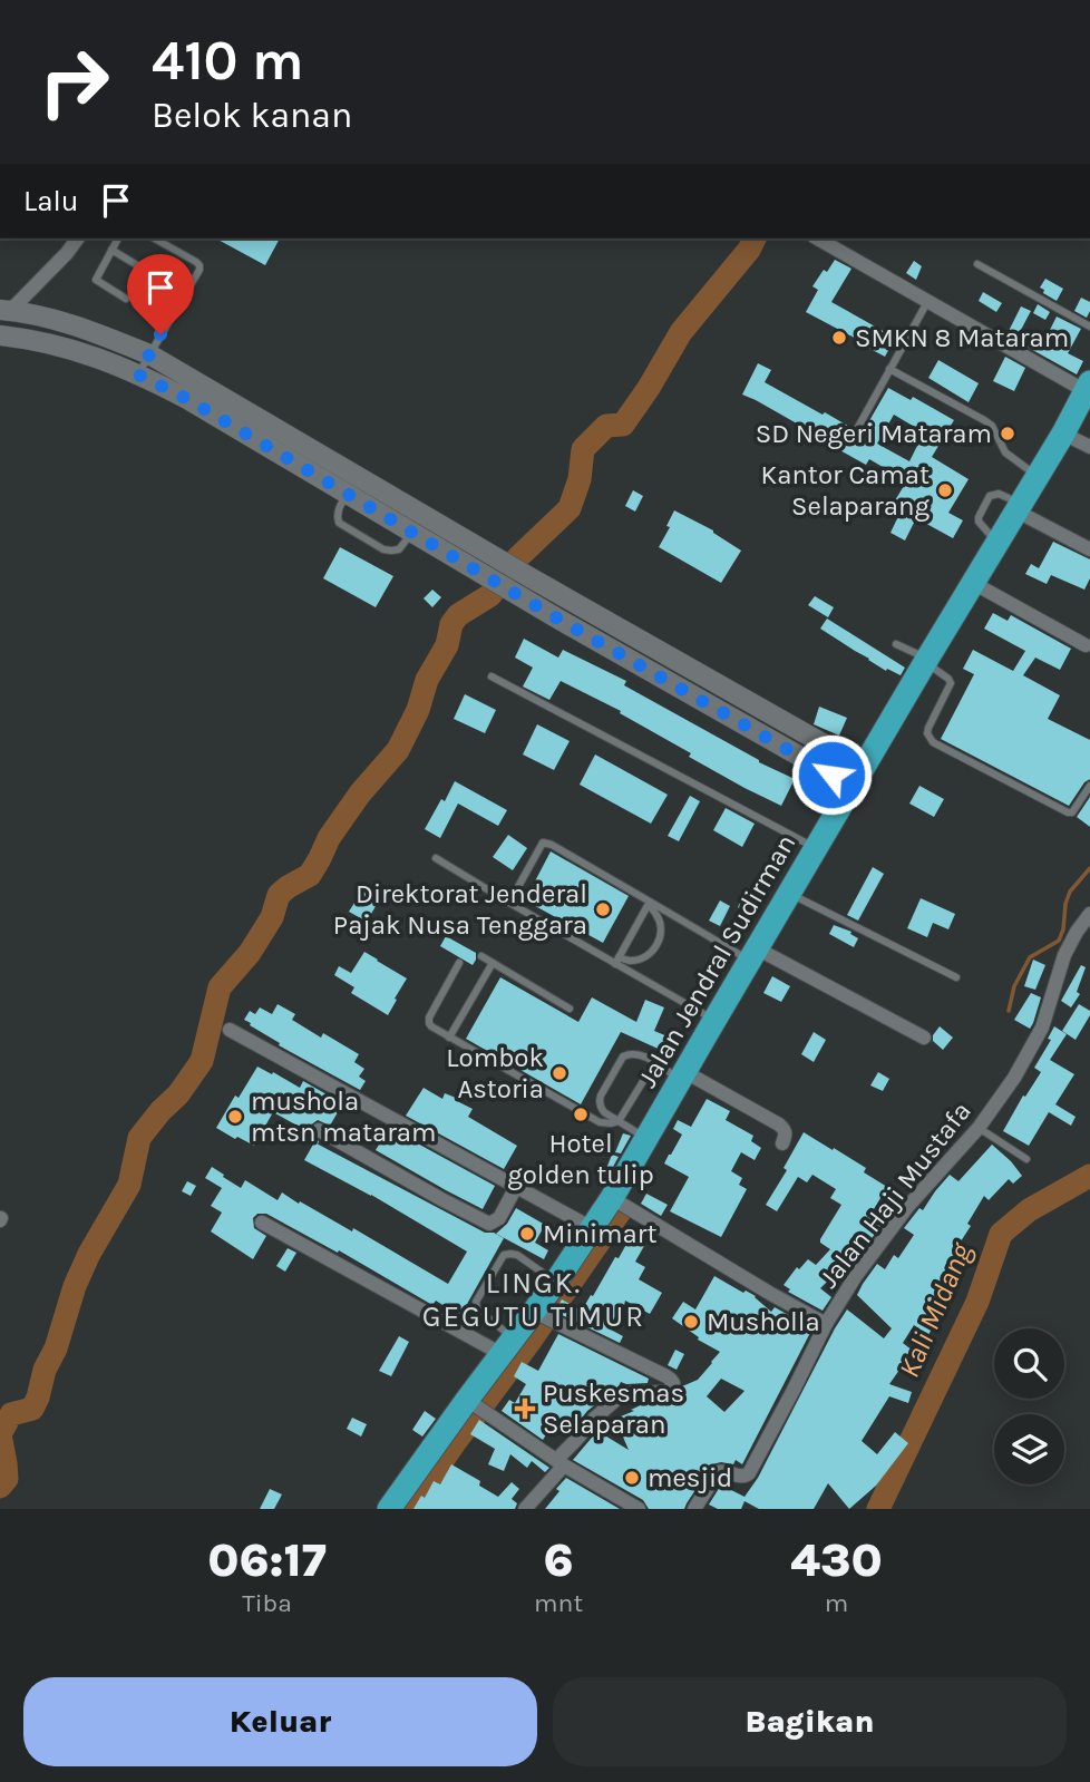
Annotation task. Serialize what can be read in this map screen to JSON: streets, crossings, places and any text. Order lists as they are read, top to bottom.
{
  "streets": {
    "highway": ["Jalan Jendral Sudirman"],
    "street": ["Jalan Haji Mustafa"]
  },
  "crossings": [
    ["Jalan Jendral Sudirman", "Jalan Haji Mustafa"]
  ],
  "districts": ["LINGK. GEGUTU TIMUR"],
  "water": ["Kali Midang"],
  "places": {
    "other": [
      "SMKN 8 Mataram",
      "SD Negeri Mataram",
      "Kantor Camat Selaparang",
      "Direktorat Jenderal Pajak Nusa Tenggara",
      "Lombok Astoria",
      "Hotel golden tulip",
      "mushola mtsn mataram",
      "Minimart",
      "Musholla",
      "mesjid"
    ],
    "health": ["Puskesmas Selaparan"]
  },
  "page": {
    "turn": ["410 m", "Belok kanan"],
    "then": "Lalu",
    "eta": [
      "06:17",
      "Tiba",
      "6",
      "mnt",
      "430",
      "m"
    ],
    "buttons": ["Keluar", "Bagikan"]
  }
}
